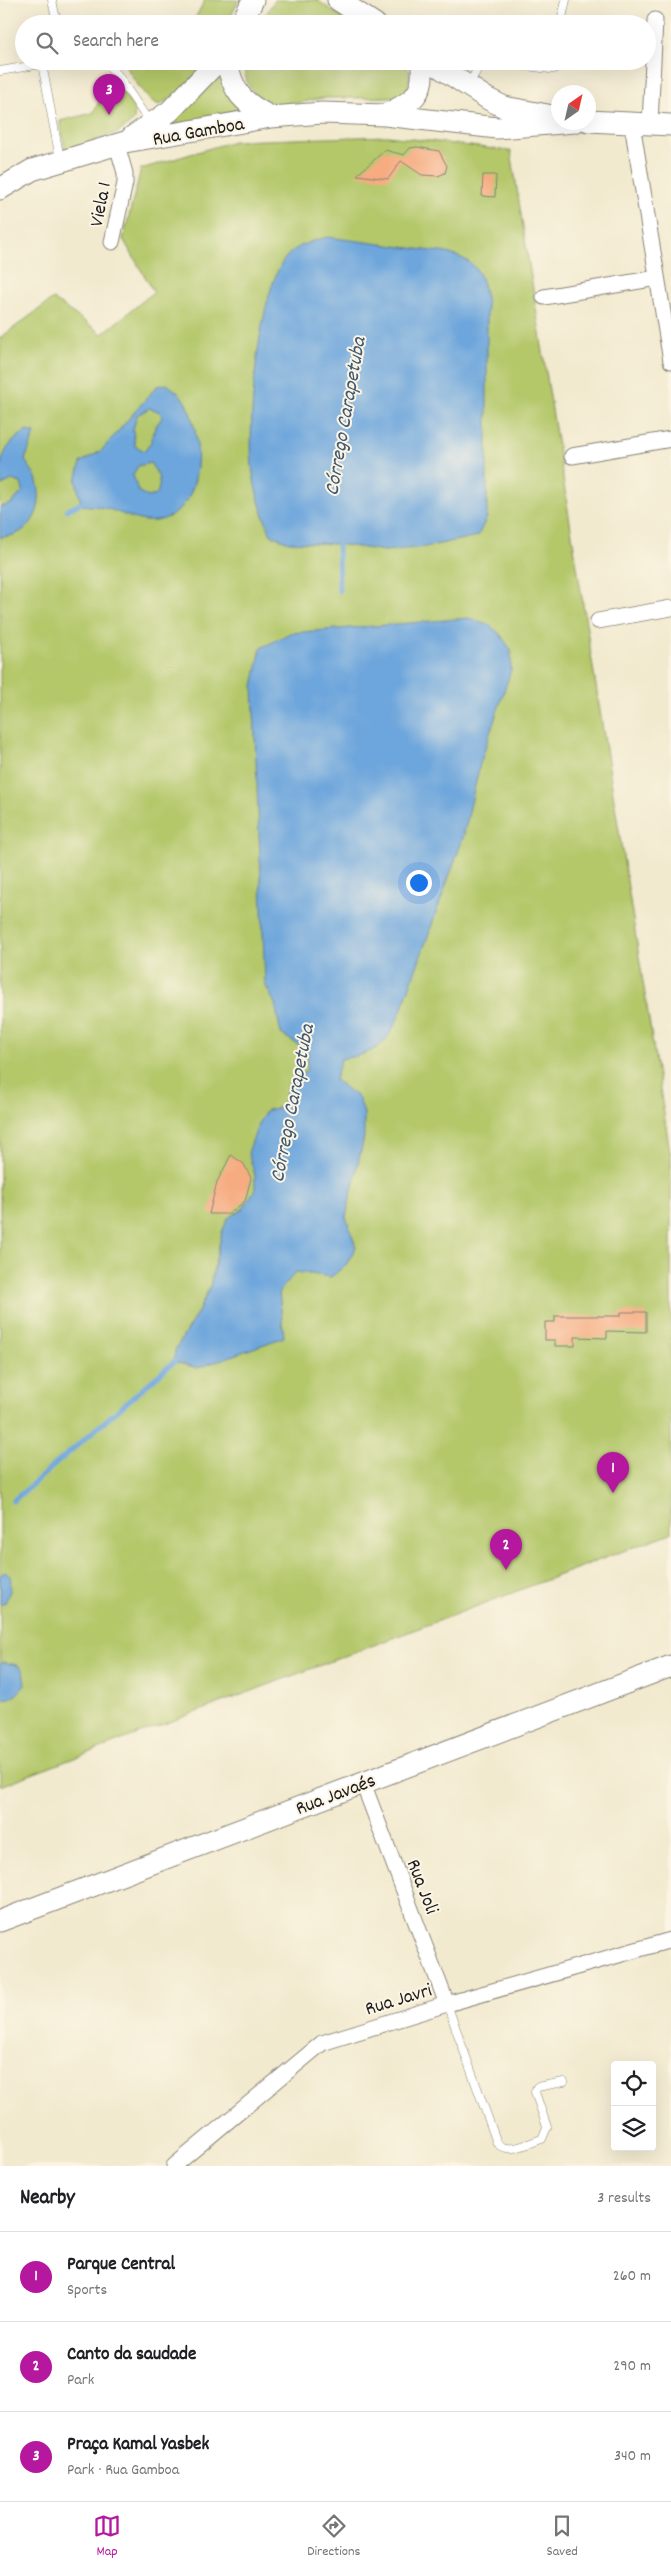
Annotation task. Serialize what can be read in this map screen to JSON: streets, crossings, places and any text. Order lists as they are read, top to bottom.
{
  "streets": {
    "street": [
      "Rua Gamboa",
      "Viela 1",
      "Rua Javaés",
      "Rua Joli",
      "Rua Javri"
    ]
  },
  "crossings": [
    ["Rua Gamboa", "Viela 1"],
    ["Rua Javaés", "Rua Joli"],
    ["Rua Joli", "Rua Javri"]
  ],
  "water": ["Córrego Carapetuba"],
  "north": "top right",
  "page": {
    "search": "Search here",
    "pins": ["3", "1", "2"],
    "heading": ["Nearby", "3 results"],
    "list": [
      {
        "mark": "1",
        "name": "Parque Central",
        "note": "Sports",
        "value": "260 m"
      },
      {
        "mark": "2",
        "name": "Canto da saudade",
        "note": "Park",
        "value": "290 m"
      },
      {
        "mark": "3",
        "name": "Praça Kamal Yasbek",
        "note": "Park · Rua Gamboa",
        "value": "340 m"
      }
    ],
    "nav": ["Map", "Directions", "Saved"]
  }
}
